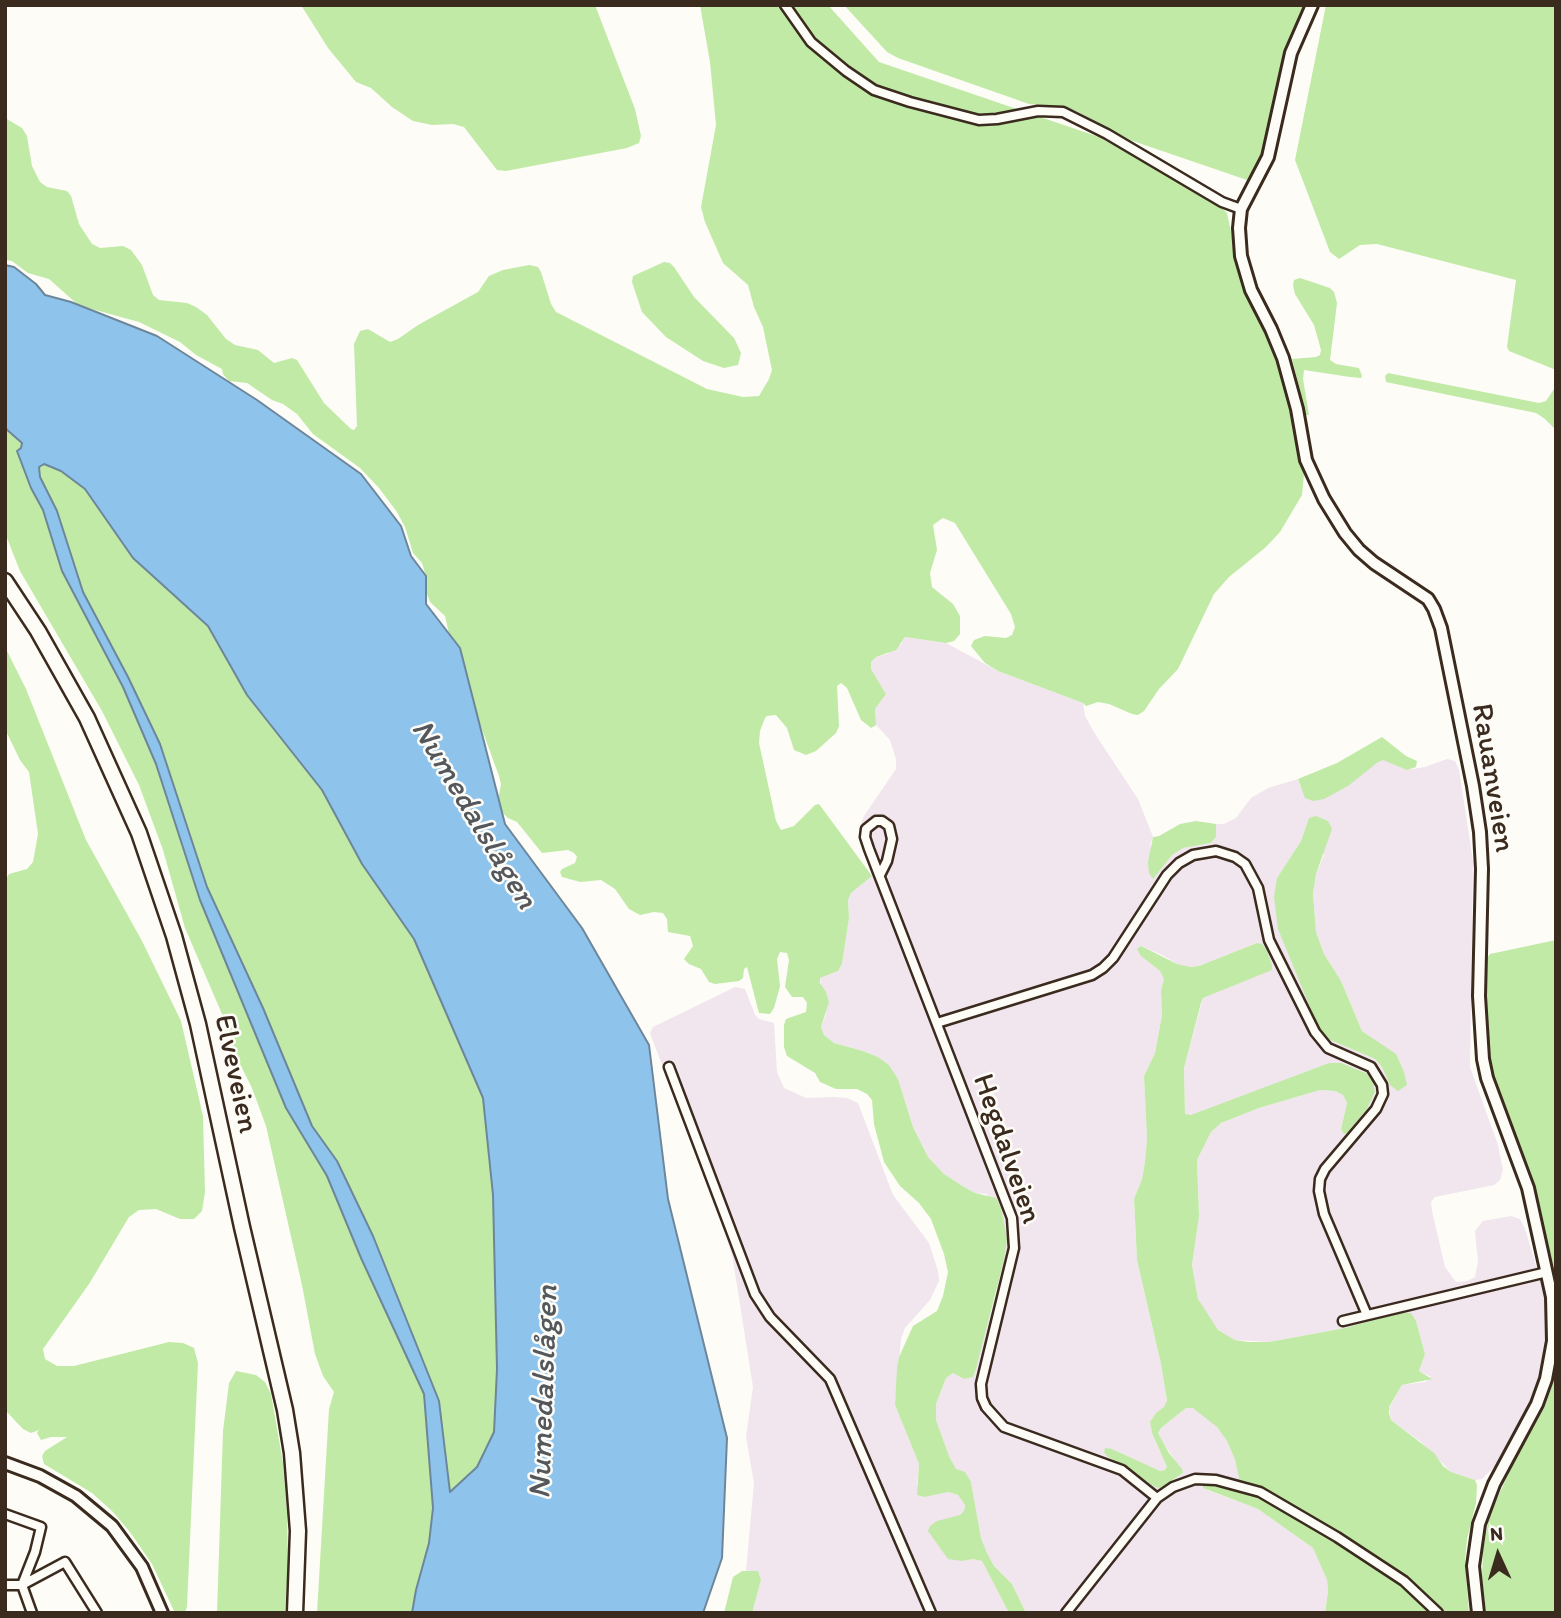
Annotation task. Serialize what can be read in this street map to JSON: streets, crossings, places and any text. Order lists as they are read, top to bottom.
{
  "streets": {
    "highway": ["Elveveien"],
    "main road": ["Rauanveien"],
    "street": ["Hegdalveien"]
  },
  "water": ["Numedalslågen"],
  "north": "top"
}
